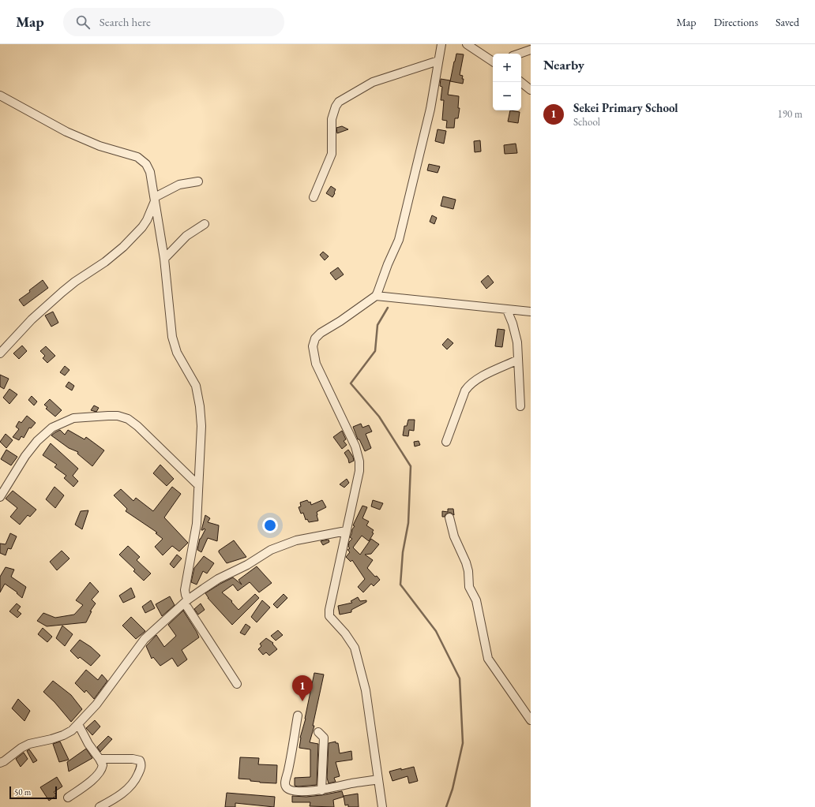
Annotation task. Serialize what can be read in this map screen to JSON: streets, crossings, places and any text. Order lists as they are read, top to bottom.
{
  "scale_bar": "50 m",
  "page": {
    "header": "Map",
    "search": "Search here",
    "nav": ["Map", "Directions", "Saved"],
    "heading": "Nearby",
    "map_buttons": ["+", "−"],
    "list": [
      {
        "mark": "1",
        "name": "Sekei Primary School",
        "note": "School",
        "value": "190 m"
      }
    ],
    "pins": "1",
    "scale": "50 m"
  }
}
